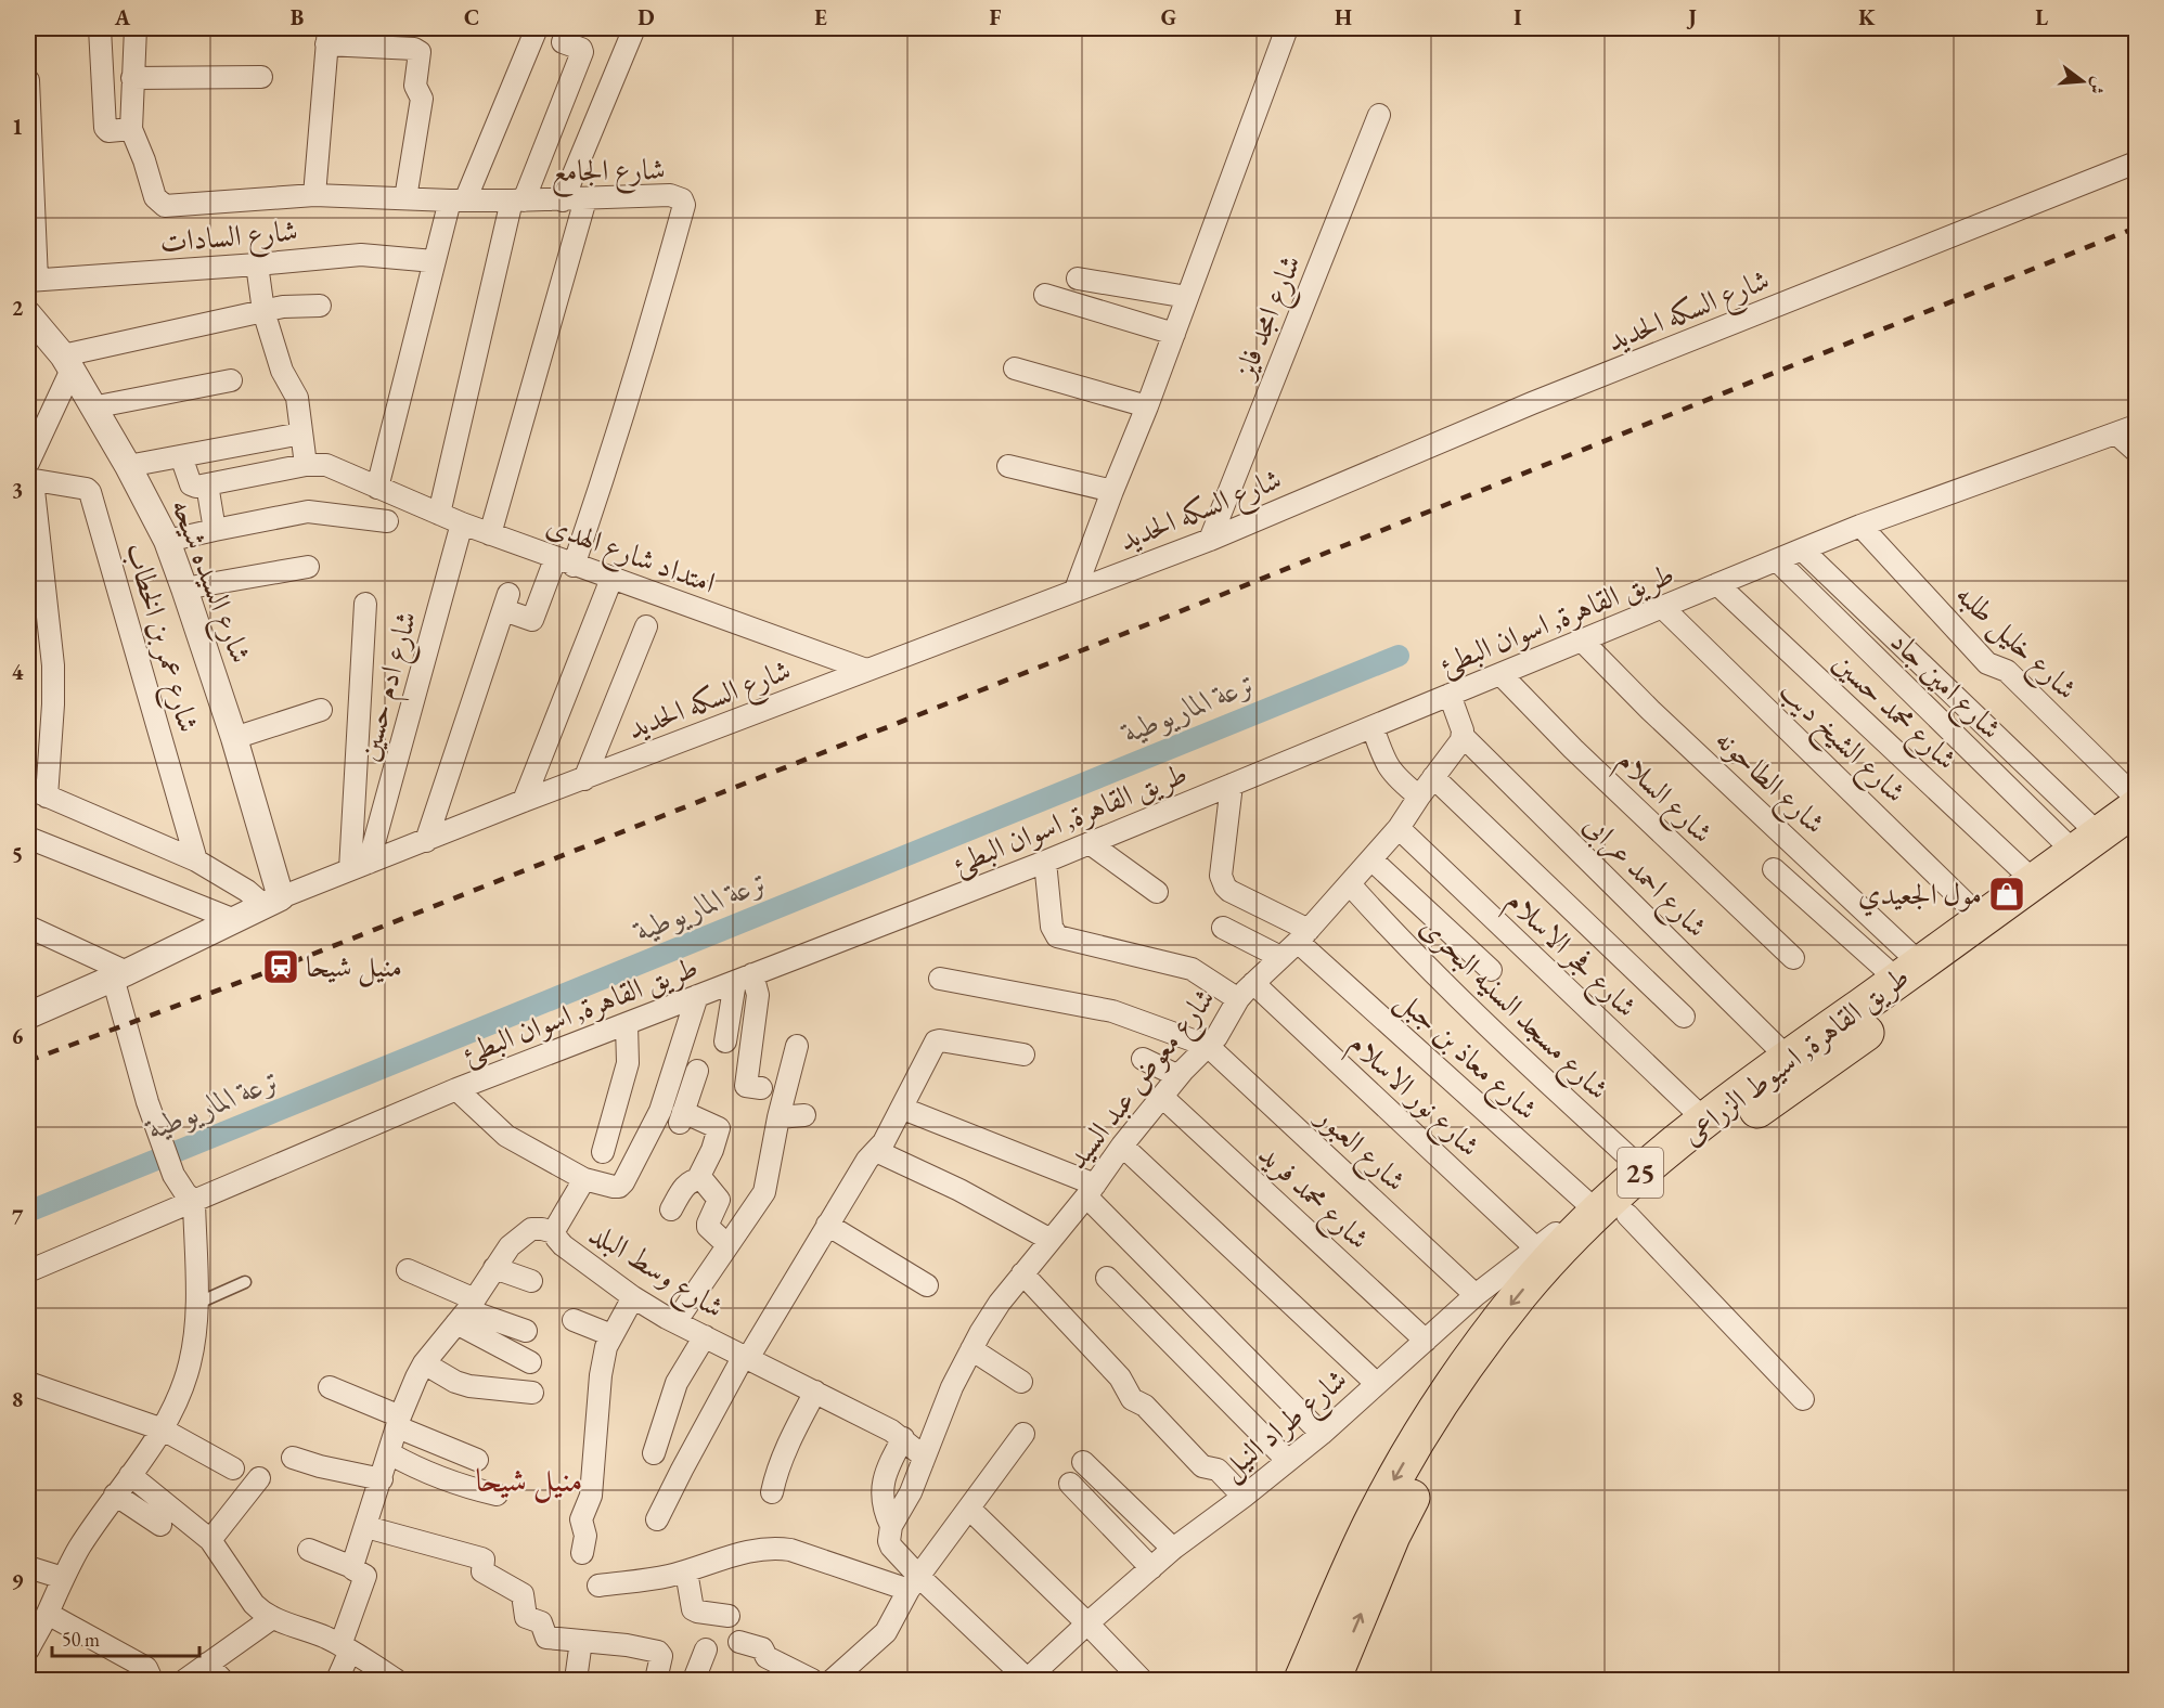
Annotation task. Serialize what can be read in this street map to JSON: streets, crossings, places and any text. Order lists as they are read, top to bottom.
{
  "streets": {
    "highway": ["طريق القاهرة, اسيوط الزراعى", "25"],
    "street": [
      "شارع الجامع",
      "شارع السادات",
      "شارع السكه الحديد",
      "شارع امجد فايز",
      "امتداد شارع الهدى",
      "شارع السيده شيحه",
      "طريق القاهرة, اسوان البطئ",
      "شارع عمر بن الخطاب",
      "شارع خليل طلبه",
      "شارع امين جاد",
      "شارع ادم حسين",
      "شارع محمد حسين",
      "شارع الشيخ ديب",
      "شارع الطاحونه",
      "شارع السلام",
      "شارع احمد عرابى",
      "شارع فجر الاسلام",
      "شارع مسجد السنيه البحرى",
      "شارع معاذ بن جبل",
      "شارع معوض عبد السيد",
      "شارع نور الاسلام",
      "شارع العبور",
      "شارع محمد فريد",
      "شارع وسط البلد",
      "شارع طراد النيل"
    ]
  },
  "crossings": [
    ["شارع الجامع", "امتداد شارع الهدى"],
    ["شارع السكه الحديد", "شارع امجد فايز"],
    ["شارع السكه الحديد", "امتداد شارع الهدى"],
    ["شارع السكه الحديد", "شارع السيده شيحه"],
    ["شارع السكه الحديد", "شارع ادم حسين"],
    ["امتداد شارع الهدى", "شارع ادم حسين"],
    ["طريق القاهرة, اسوان البطئ", "شارع خليل طلبه"],
    ["طريق القاهرة, اسوان البطئ", "شارع امين جاد"],
    ["طريق القاهرة, اسوان البطئ", "شارع محمد حسين"],
    ["طريق القاهرة, اسوان البطئ", "شارع الشيخ ديب"],
    ["طريق القاهرة, اسوان البطئ", "شارع الطاحونه"],
    ["طريق القاهرة, اسوان البطئ", "شارع السلام"],
    ["طريق القاهرة, اسوان البطئ", "شارع معاذ بن جبل"],
    ["طريق القاهرة, اسوان البطئ", "شارع وسط البلد"],
    ["شارع امين جاد", "طريق القاهرة, اسيوط الزراعى"],
    ["شارع محمد حسين", "طريق القاهرة, اسيوط الزراعى"],
    ["شارع الشيخ ديب", "طريق القاهرة, اسيوط الزراعى"],
    ["شارع الطاحونه", "طريق القاهرة, اسيوط الزراعى"],
    ["شارع احمد عرابى", "طريق القاهرة, اسيوط الزراعى"],
    ["شارع احمد عرابى", "شارع معوض عبد السيد"],
    ["شارع فجر الاسلام", "طريق القاهرة, اسيوط الزراعى"],
    ["شارع فجر الاسلام", "شارع معوض عبد السيد"],
    ["شارع مسجد السنيه البحرى", "طريق القاهرة, اسيوط الزراعى"],
    ["شارع مسجد السنيه البحرى", "شارع معوض عبد السيد"],
    ["شارع معاذ بن جبل", "طريق القاهرة, اسيوط الزراعى"],
    ["شارع معاذ بن جبل", "شارع معوض عبد السيد"],
    ["شارع معاذ بن جبل", "شارع طراد النيل"],
    ["طريق القاهرة, اسيوط الزراعى", "شارع طراد النيل"],
    ["شارع معوض عبد السيد", "شارع نور الاسلام"],
    ["شارع معوض عبد السيد", "شارع العبور"],
    ["شارع معوض عبد السيد", "شارع محمد فريد"],
    ["شارع معوض عبد السيد", "شارع وسط البلد"],
    ["شارع نور الاسلام", "شارع طراد النيل"],
    ["شارع العبور", "شارع طراد النيل"],
    ["شارع محمد فريد", "شارع طراد النيل"]
  ],
  "districts": ["منيل شيحا"],
  "water": ["ترعة الماريوطية"],
  "places": {
    "shop": ["مول الجعيدي"],
    "station": ["منيل شيحا"]
  },
  "scale_bar": "50 m",
  "north": "right",
  "grid": {
    "columns": [
      "A",
      "B",
      "C",
      "D",
      "E",
      "F",
      "G",
      "H",
      "I",
      "J",
      "K",
      "L"
    ],
    "rows": [
      "1",
      "2",
      "3",
      "4",
      "5",
      "6",
      "7",
      "8",
      "9"
    ]
  }
}
